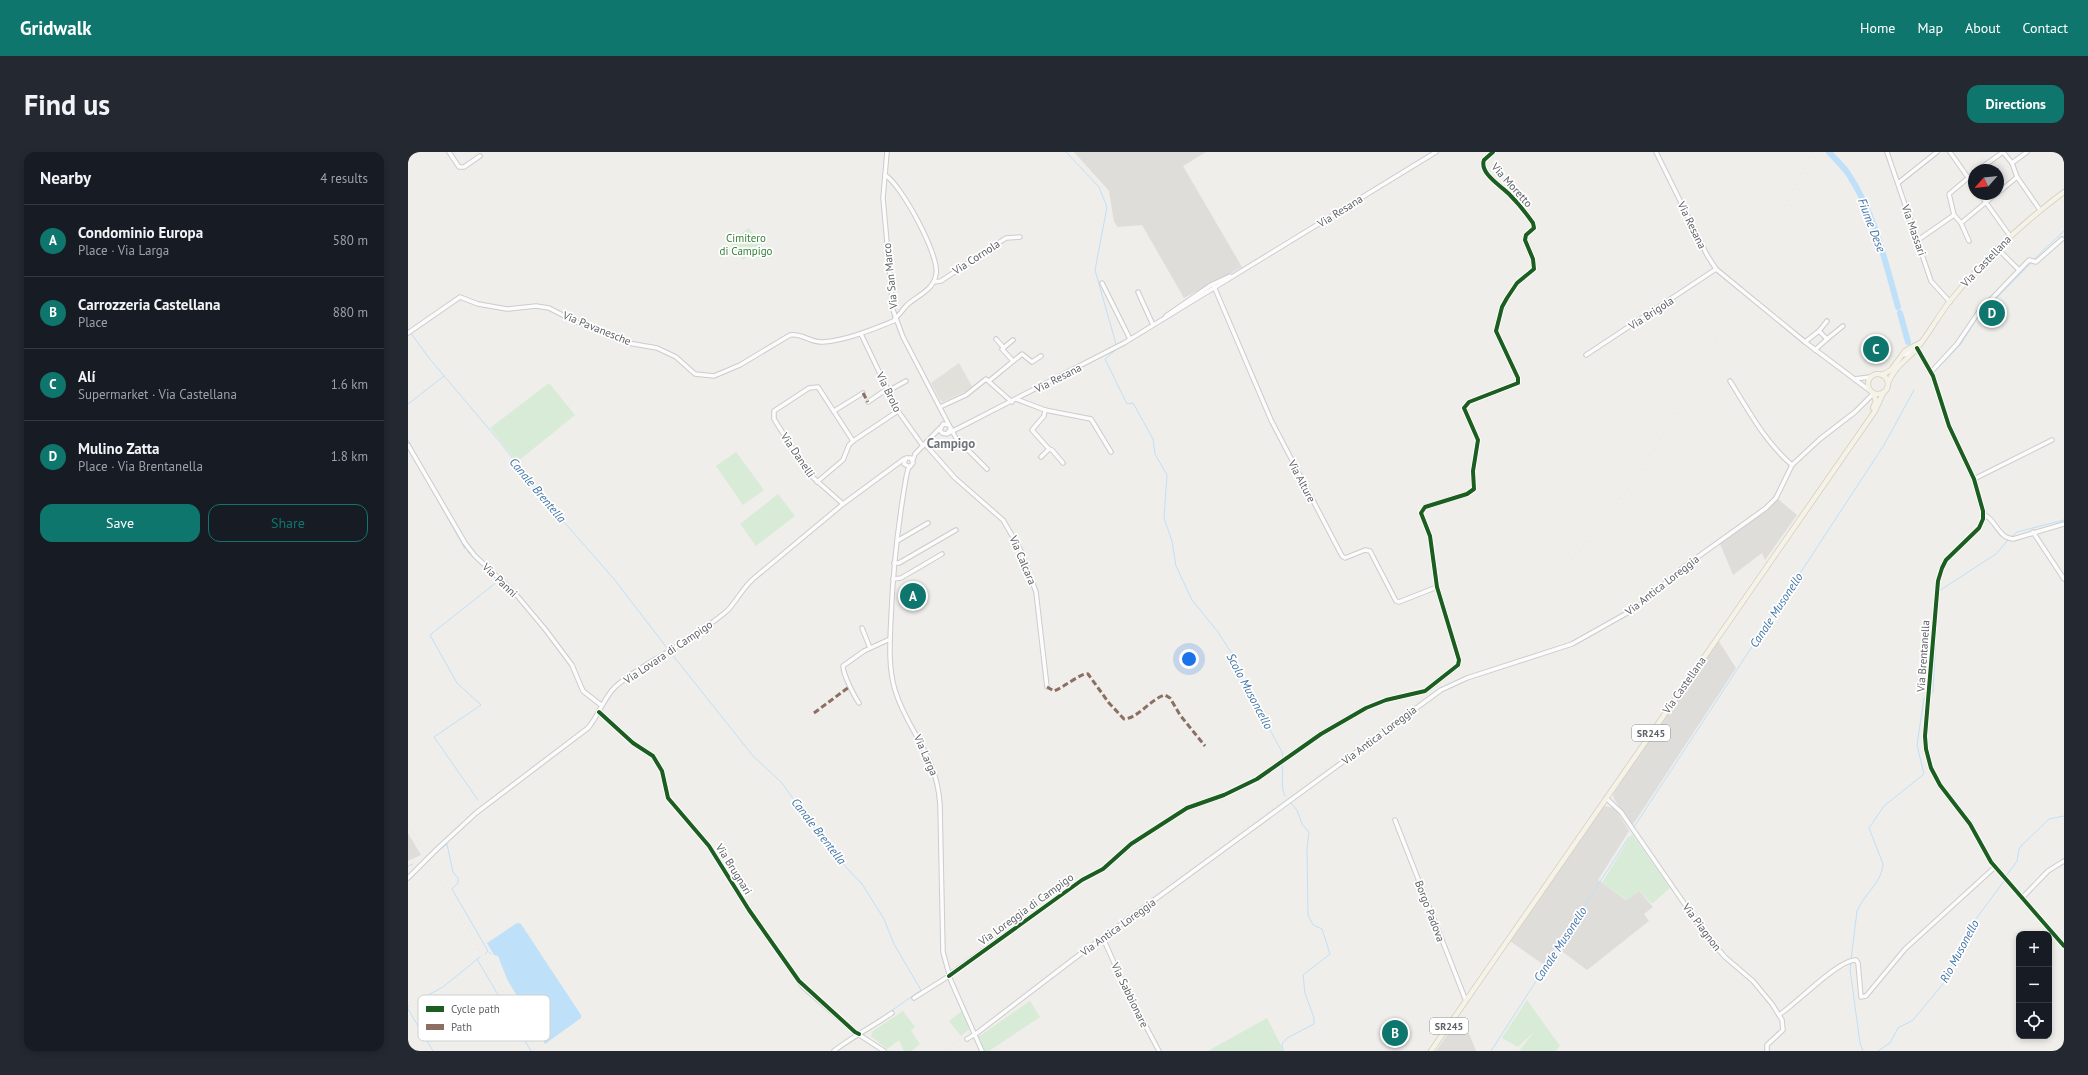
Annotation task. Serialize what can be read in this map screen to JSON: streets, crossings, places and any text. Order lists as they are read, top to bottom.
{
  "streets": {
    "main road": ["Via Castellana", "SR245"],
    "street": [
      "Via Moretto",
      "Via Resana",
      "Via Massari",
      "Via Cornola",
      "Via San Marco",
      "Via Brigola",
      "Via Pavanesche",
      "Via Brolo",
      "Via Danelli",
      "Via Alture",
      "Via Calcara",
      "Via Panni",
      "Via Antica Loreggia",
      "Via Lovara di Campigo",
      "Via Brentanella",
      "Via Larga",
      "Via Brugnari",
      "Via Loreggia di Campigo",
      "Borgo Padova",
      "Via Piagnon",
      "Via Sabbionare"
    ]
  },
  "crossings": [
    ["Via Moretto", "Via Alture"],
    ["Via Moretto", "Via Loreggia di Campigo"],
    ["Via Resana", "Via San Marco"],
    ["Via Resana", "Via Brigola"],
    ["Via Resana", "Via Alture"],
    ["Via Resana", "Via Lovara di Campigo"],
    ["Via Massari", "Via Castellana"],
    ["Via Cornola", "Via San Marco"],
    ["Via Cornola", "Via Pavanesche"],
    ["Via Castellana", "Via Antica Loreggia"],
    ["Via Castellana", "SR245"],
    ["Via Castellana", "Borgo Padova"],
    ["Via Castellana", "Via Piagnon"],
    ["Via San Marco", "Via Pavanesche"],
    ["Via San Marco", "Via Lovara di Campigo"],
    ["Via Pavanesche", "Via Brolo"],
    ["Via Brolo", "Via Calcara"],
    ["Via Brolo", "Via Lovara di Campigo"],
    ["Via Danelli", "Via Lovara di Campigo"],
    ["Via Alture", "Via Loreggia di Campigo"],
    ["Via Calcara", "Via Lovara di Campigo"],
    ["Via Panni", "Via Lovara di Campigo"],
    ["Via Antica Loreggia", "SR245"],
    ["Via Antica Loreggia", "Via Larga"],
    ["Via Antica Loreggia", "Via Sabbionare"],
    ["Via Lovara di Campigo", "Via Larga"],
    ["Via Lovara di Campigo", "Via Brugnari"],
    ["SR245", "Borgo Padova"],
    ["Via Larga", "Via Loreggia di Campigo"]
  ],
  "districts": ["Campigo"],
  "water": [
    "Fiume Dese",
    "Canale Brentella",
    "Canale Musonello",
    "Scolo Musoncello",
    "Rio Musonello"
  ],
  "parks": ["Cimitero di Campigo"],
  "legend": ["Cycle path", "Path"],
  "north": "bottom left",
  "page": {
    "header": "Gridwalk",
    "nav": [
      "Home",
      "Map",
      "About",
      "Contact"
    ],
    "buttons": [
      "Directions",
      ["Save", "Share"]
    ],
    "title": "Find us",
    "heading": ["Nearby", "4 results"],
    "list": [
      {
        "mark": "A",
        "name": "Condominio Europa",
        "note": "Place · Via Larga",
        "value": "580 m"
      },
      {
        "mark": "B",
        "name": "Carrozzeria Castellana",
        "note": "Place",
        "value": "880 m"
      },
      {
        "mark": "C",
        "name": "Alí",
        "note": "Supermarket · Via Castellana",
        "value": "1.6 km"
      },
      {
        "mark": "D",
        "name": "Mulino Zatta",
        "note": "Place · Via Brentanella",
        "value": "1.8 km"
      }
    ],
    "pins": [
      "D",
      "C",
      "A",
      "B"
    ],
    "map_buttons": ["+", "−"]
  }
}
